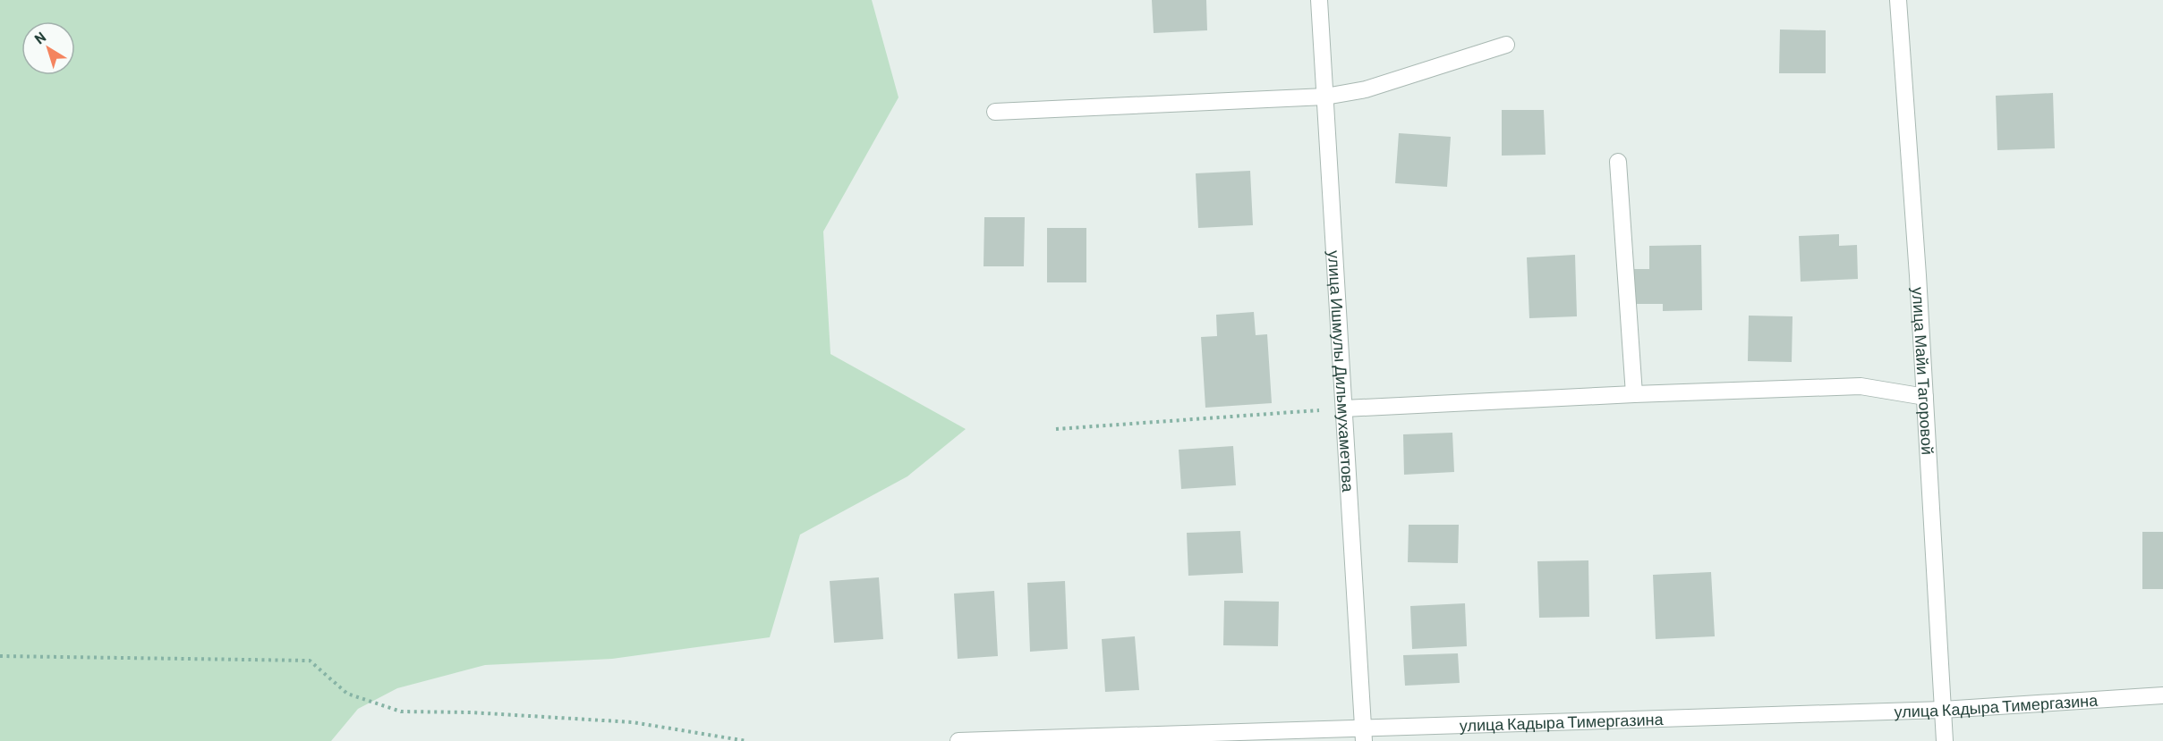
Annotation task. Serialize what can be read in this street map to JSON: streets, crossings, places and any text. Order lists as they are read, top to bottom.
{
  "streets": {
    "street": ["улица Ишмулы Дильмухаметова", "улица Майи Тагоровой", "улица Кадыра Тимергазина"]
  },
  "crossings": [
    ["улица Ишмулы Дильмухаметова", "улица Кадыра Тимергазина"],
    ["улица Майи Тагоровой", "улица Кадыра Тимергазина"]
  ],
  "north": "top left"
}
